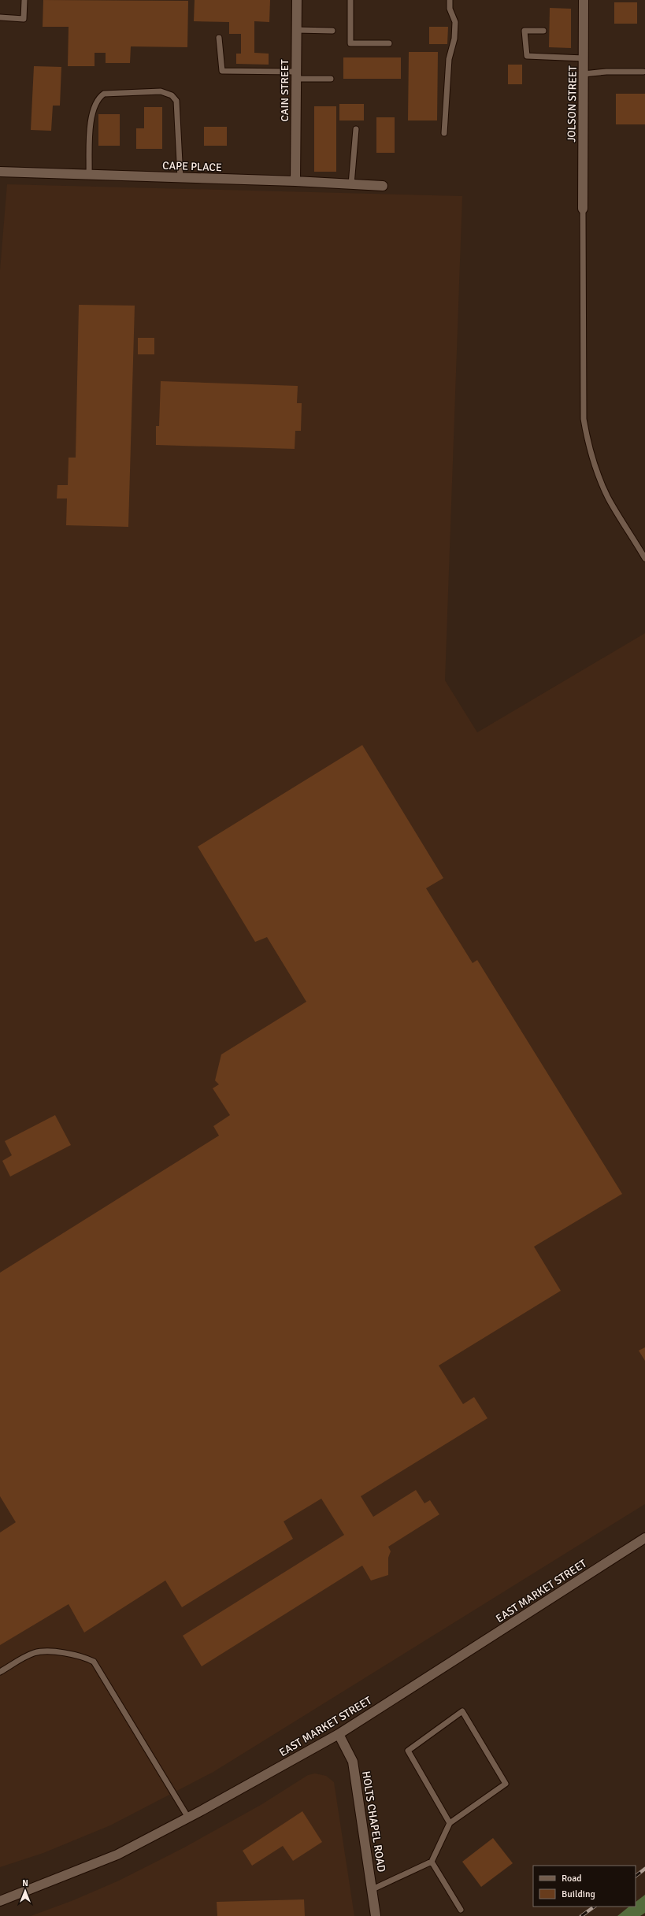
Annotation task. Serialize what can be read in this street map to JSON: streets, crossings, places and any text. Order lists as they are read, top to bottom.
{
  "streets": {
    "street": [
      "CAIN STREET",
      "JOLSON STREET",
      "CAPE PLACE",
      "EAST MARKET STREET",
      "HOLTS CHAPEL ROAD"
    ]
  },
  "crossings": [
    ["CAIN STREET", "CAPE PLACE"],
    ["EAST MARKET STREET", "HOLTS CHAPEL ROAD"]
  ],
  "legend": ["Road", "Building"],
  "north": "top"
}
